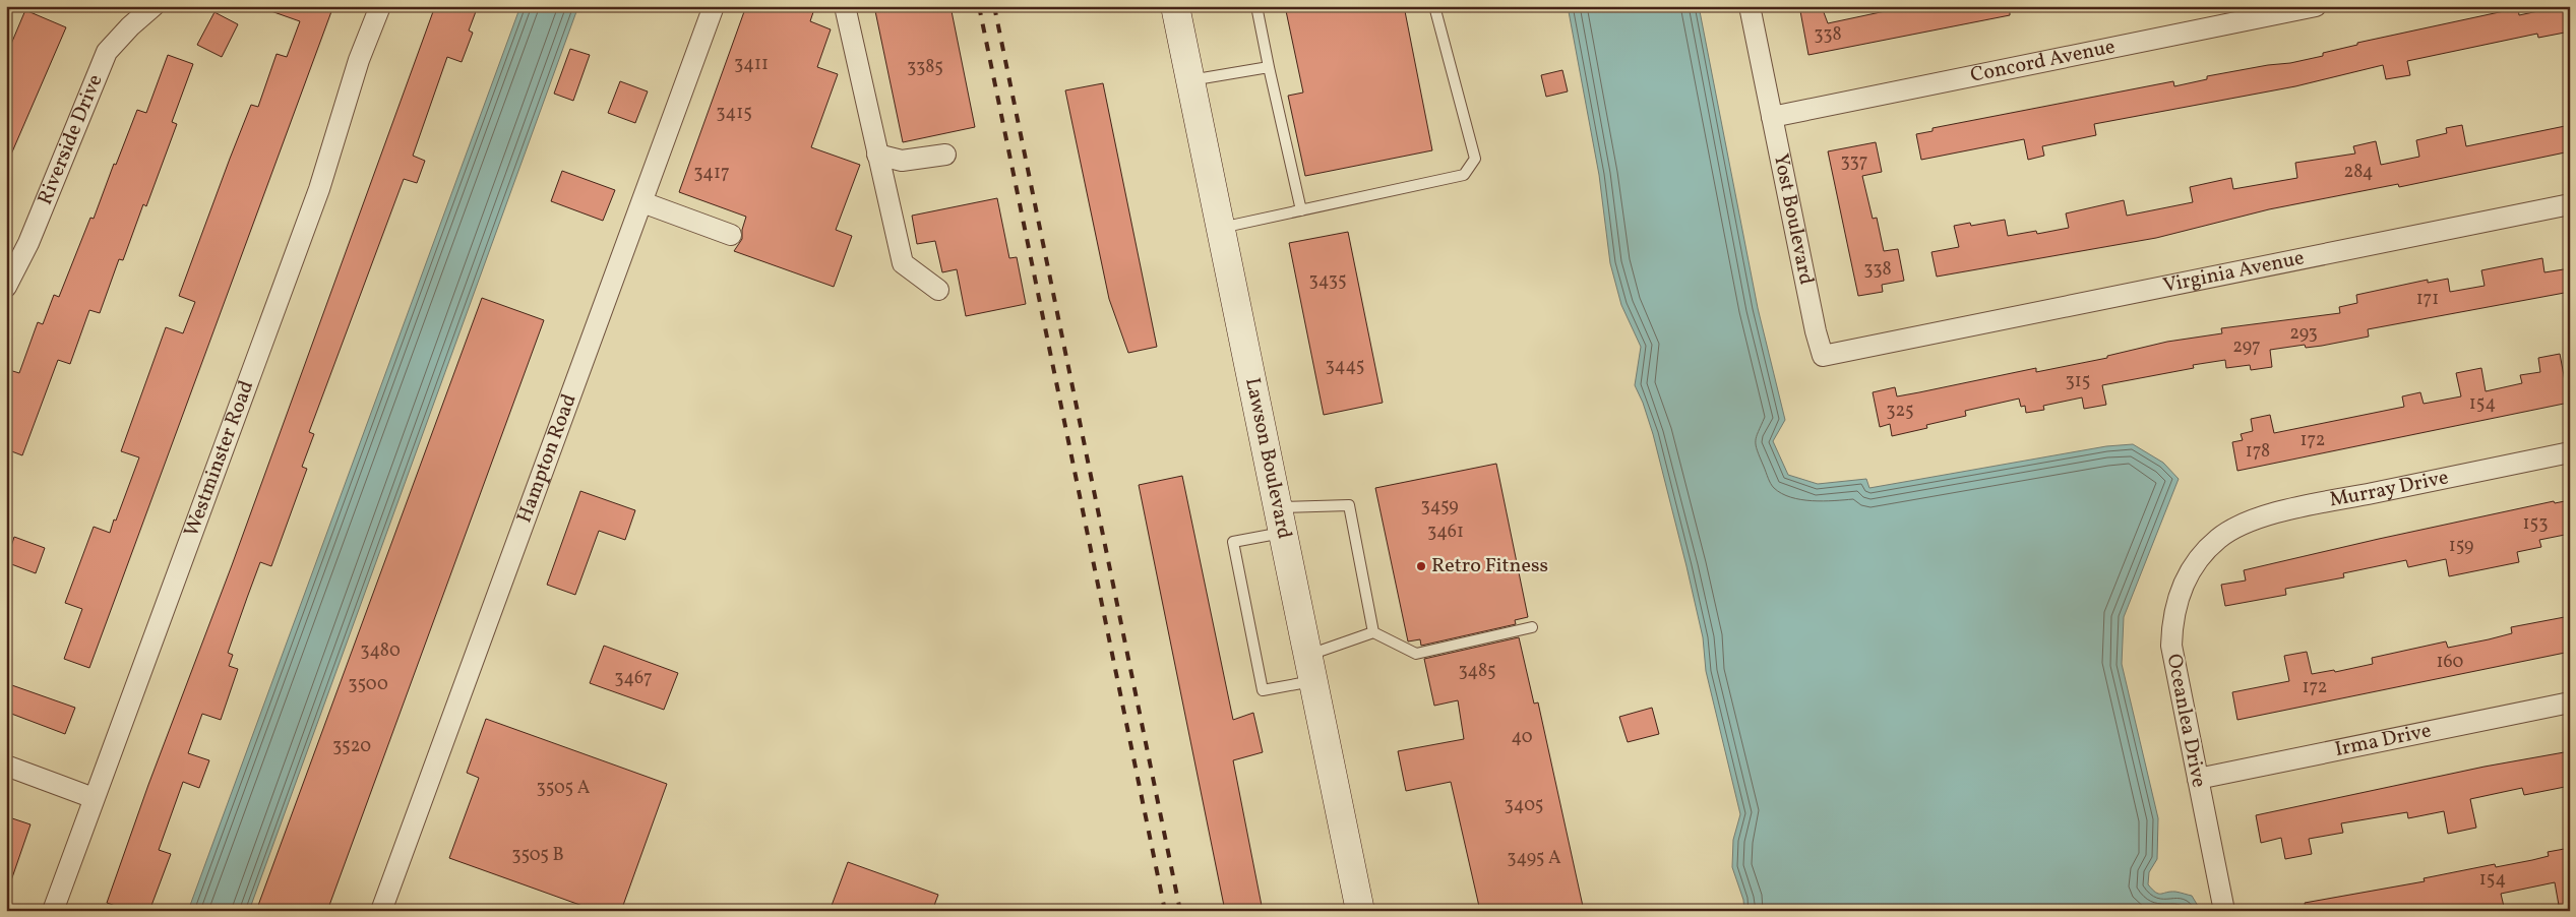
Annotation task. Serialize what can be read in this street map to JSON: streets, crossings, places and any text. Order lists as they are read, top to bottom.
{
  "streets": {
    "main road": ["Lawson Boulevard"],
    "street": [
      "Concord Avenue",
      "Riverside Drive",
      "Yost Boulevard",
      "Virginia Avenue",
      "Hampton Road",
      "Westminster Road",
      "Murray Drive",
      "Oceanlea Drive",
      "Irma Drive"
    ]
  },
  "crossings": [
    ["Concord Avenue", "Yost Boulevard"],
    ["Yost Boulevard", "Virginia Avenue"],
    ["Murray Drive", "Oceanlea Drive"],
    ["Oceanlea Drive", "Irma Drive"]
  ],
  "places": ["Retro Fitness"],
  "house_numbers": [
    "338",
    "3411",
    "3385",
    "3415",
    "337",
    "284",
    "3417",
    "338",
    "3435",
    "171",
    "293",
    "297",
    "3445",
    "315",
    "154",
    "325",
    "172",
    "178",
    "3459",
    "153",
    "3461",
    "159",
    "3480",
    "160",
    "3485",
    "3467",
    "3500",
    "172",
    "40",
    "3520",
    "3505 A",
    "3405",
    "3505 B",
    "3495 A",
    "154"
  ]
}
